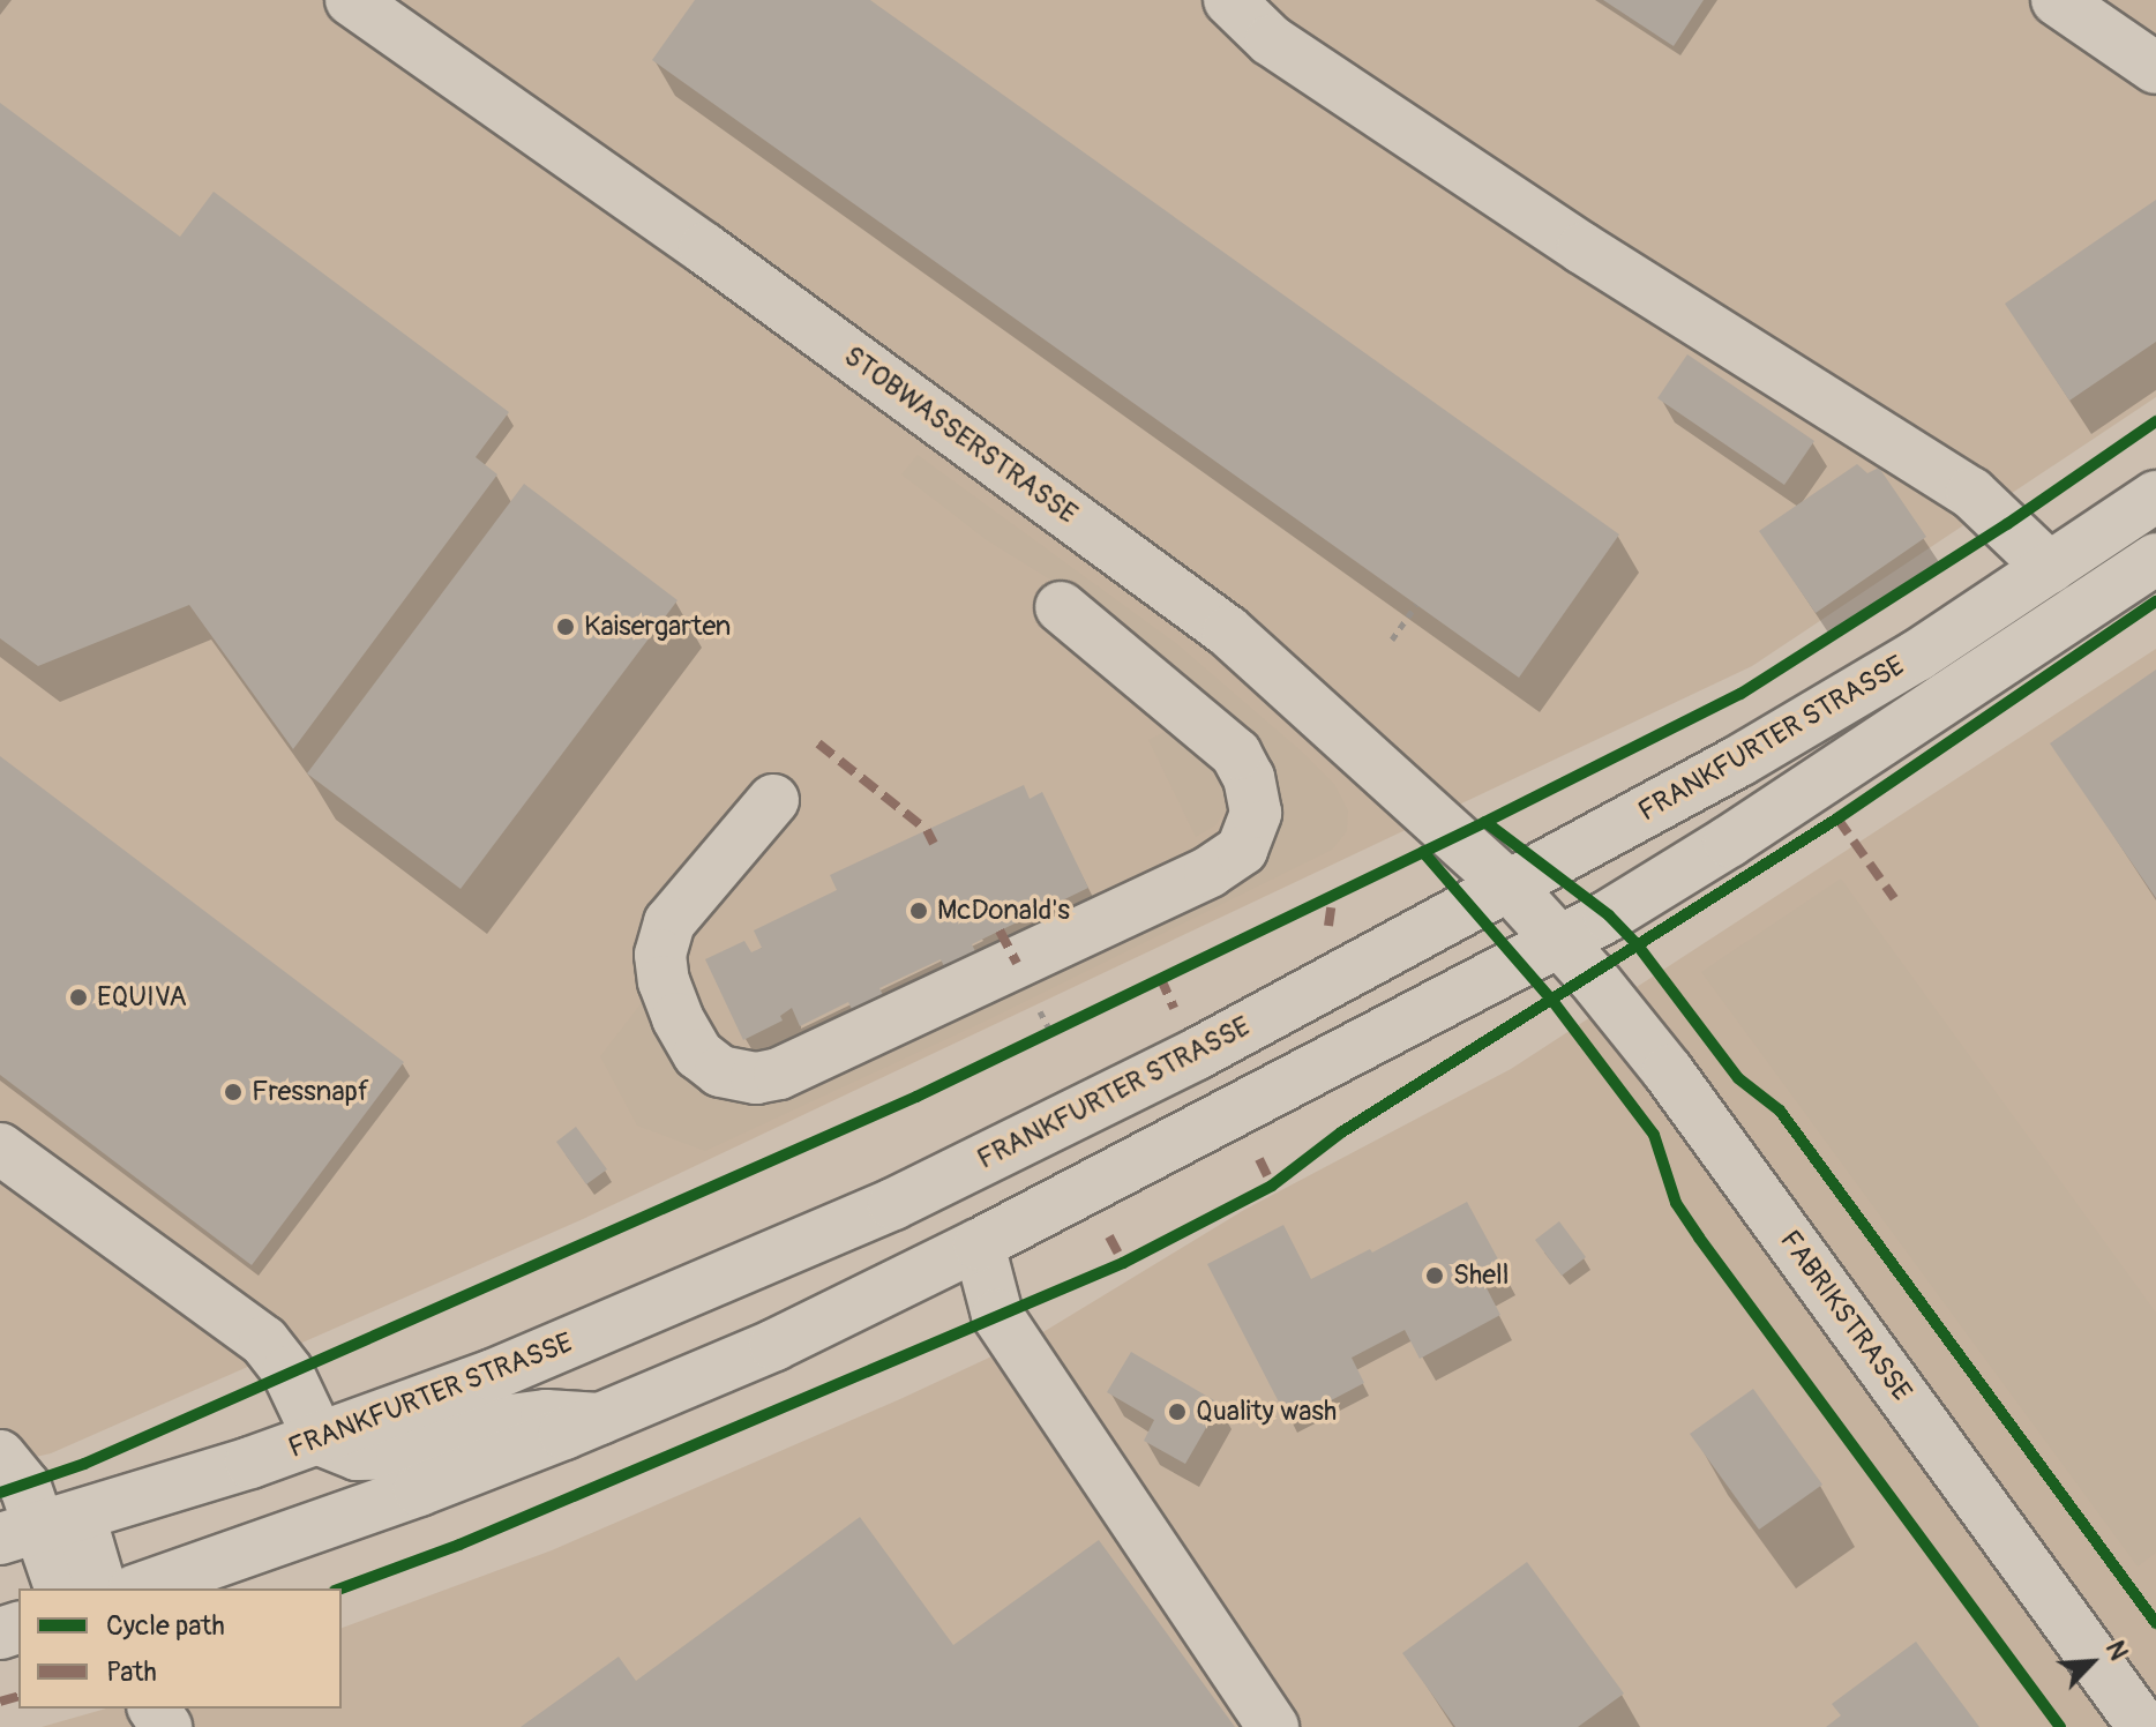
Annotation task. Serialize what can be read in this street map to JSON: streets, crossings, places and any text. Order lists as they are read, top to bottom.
{
  "streets": {
    "main road": ["STOBWASSERSTRASSE", "FRANKFURTER STRASSE", "FABRIKSTRASSE"]
  },
  "crossings": [
    ["STOBWASSERSTRASSE", "FRANKFURTER STRASSE"],
    ["STOBWASSERSTRASSE", "FABRIKSTRASSE"],
    ["FRANKFURTER STRASSE", "FABRIKSTRASSE"]
  ],
  "places": [
    "Kaisergarten",
    "McDonald's",
    "EQUIVA",
    "Fressnapf",
    "Shell",
    "Quality wash"
  ],
  "legend": ["Cycle path", "Path"],
  "north": "top right"
}
